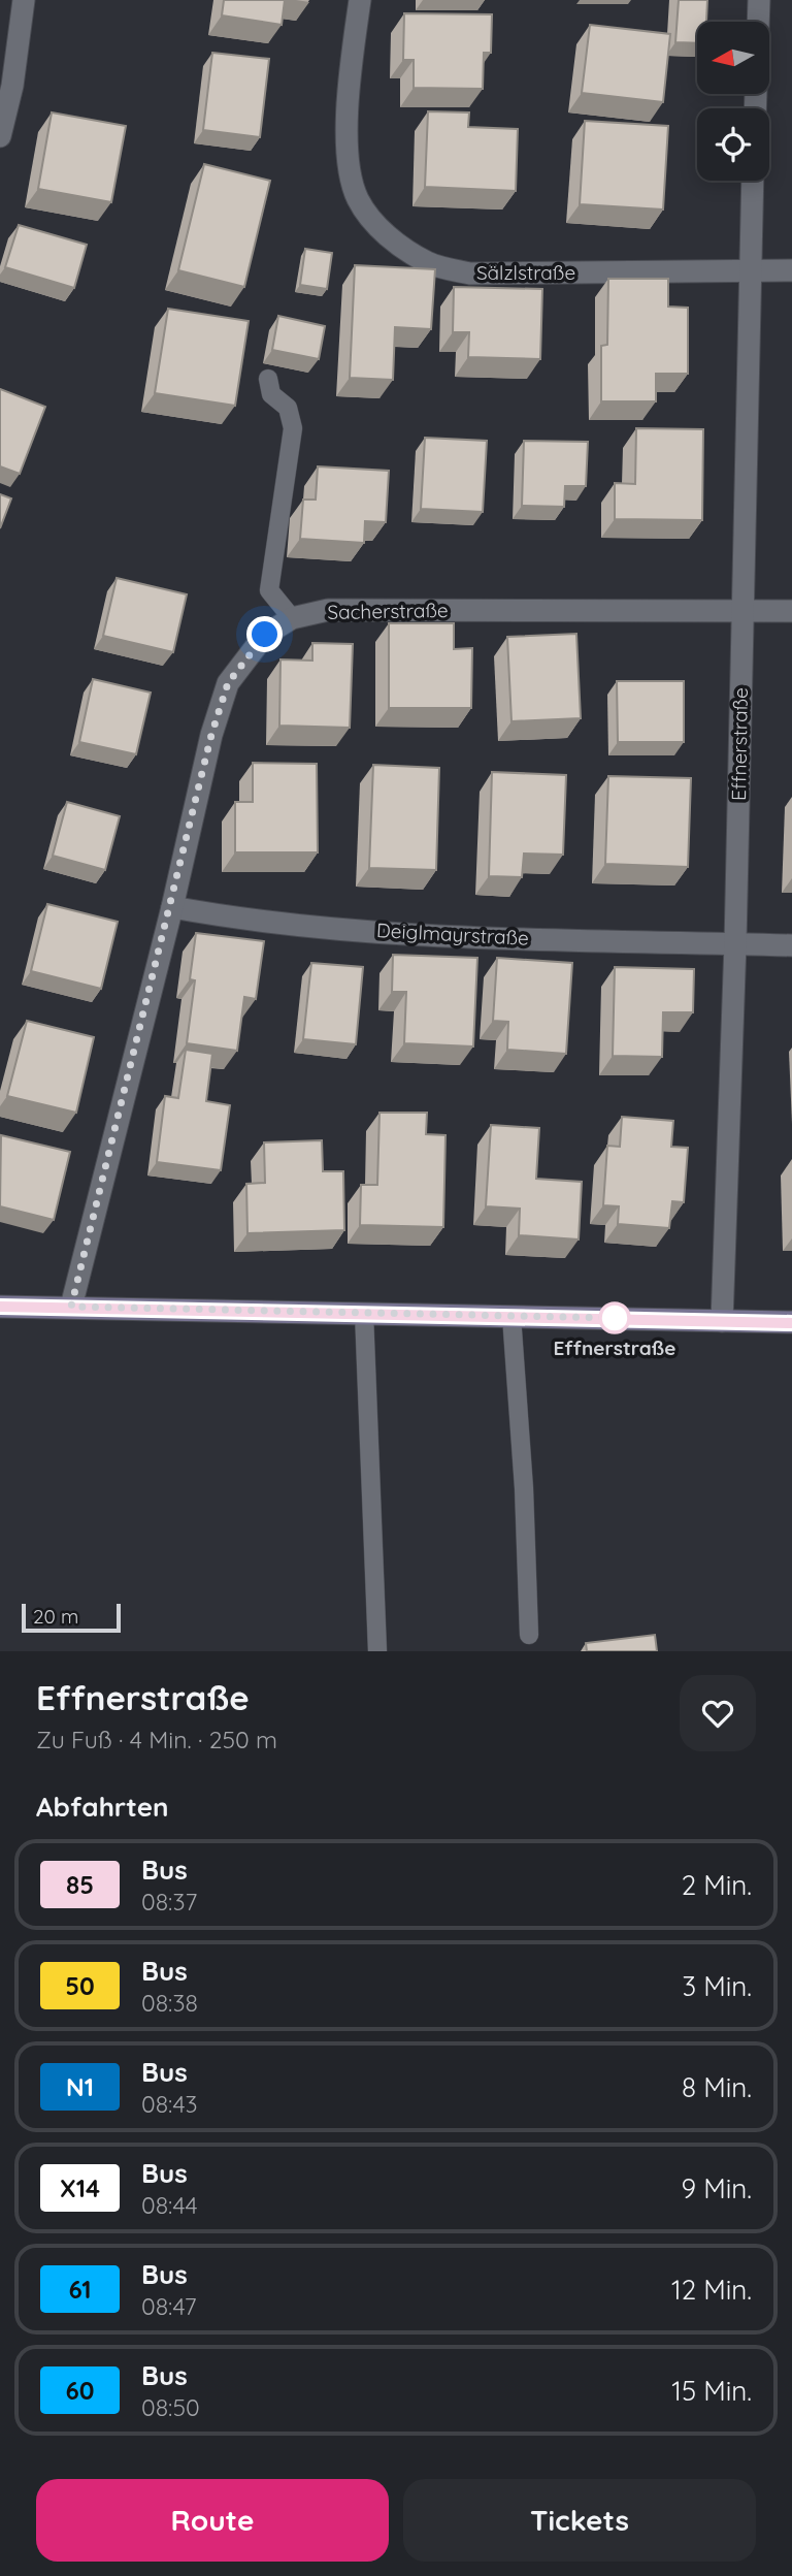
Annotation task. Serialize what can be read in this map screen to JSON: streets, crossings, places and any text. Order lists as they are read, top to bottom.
{
  "streets": {
    "street": [
      "Sälzlstraße",
      "Sacherstraße",
      "Effnerstraße",
      "Deiglmayrstraße"
    ]
  },
  "crossings": [
    ["Sälzlstraße", "Effnerstraße"],
    ["Sacherstraße", "Effnerstraße"],
    ["Sacherstraße", "Deiglmayrstraße"],
    ["Effnerstraße", "Deiglmayrstraße"]
  ],
  "places": ["Effnerstraße"],
  "lines": ["bus line 85"],
  "scale_bar": "20 m",
  "north": "left",
  "page": {
    "scale": "20 m",
    "heading": [
      ["Effnerstraße", "Zu Fuß · 4 Min. · 250 m"],
      "Abfahrten"
    ],
    "list": [
      {
        "mark": "85",
        "name": "Bus",
        "note": "08:37",
        "value": "2 Min."
      },
      {
        "mark": "50",
        "name": "Bus",
        "note": "08:38",
        "value": "3 Min."
      },
      {
        "mark": "N1",
        "name": "Bus",
        "note": "08:43",
        "value": "8 Min."
      },
      {
        "mark": "X14",
        "name": "Bus",
        "note": "08:44",
        "value": "9 Min."
      },
      {
        "mark": "61",
        "name": "Bus",
        "note": "08:47",
        "value": "12 Min."
      },
      {
        "mark": "60",
        "name": "Bus",
        "note": "08:50",
        "value": "15 Min."
      }
    ],
    "buttons": ["Route", "Tickets"]
  }
}
